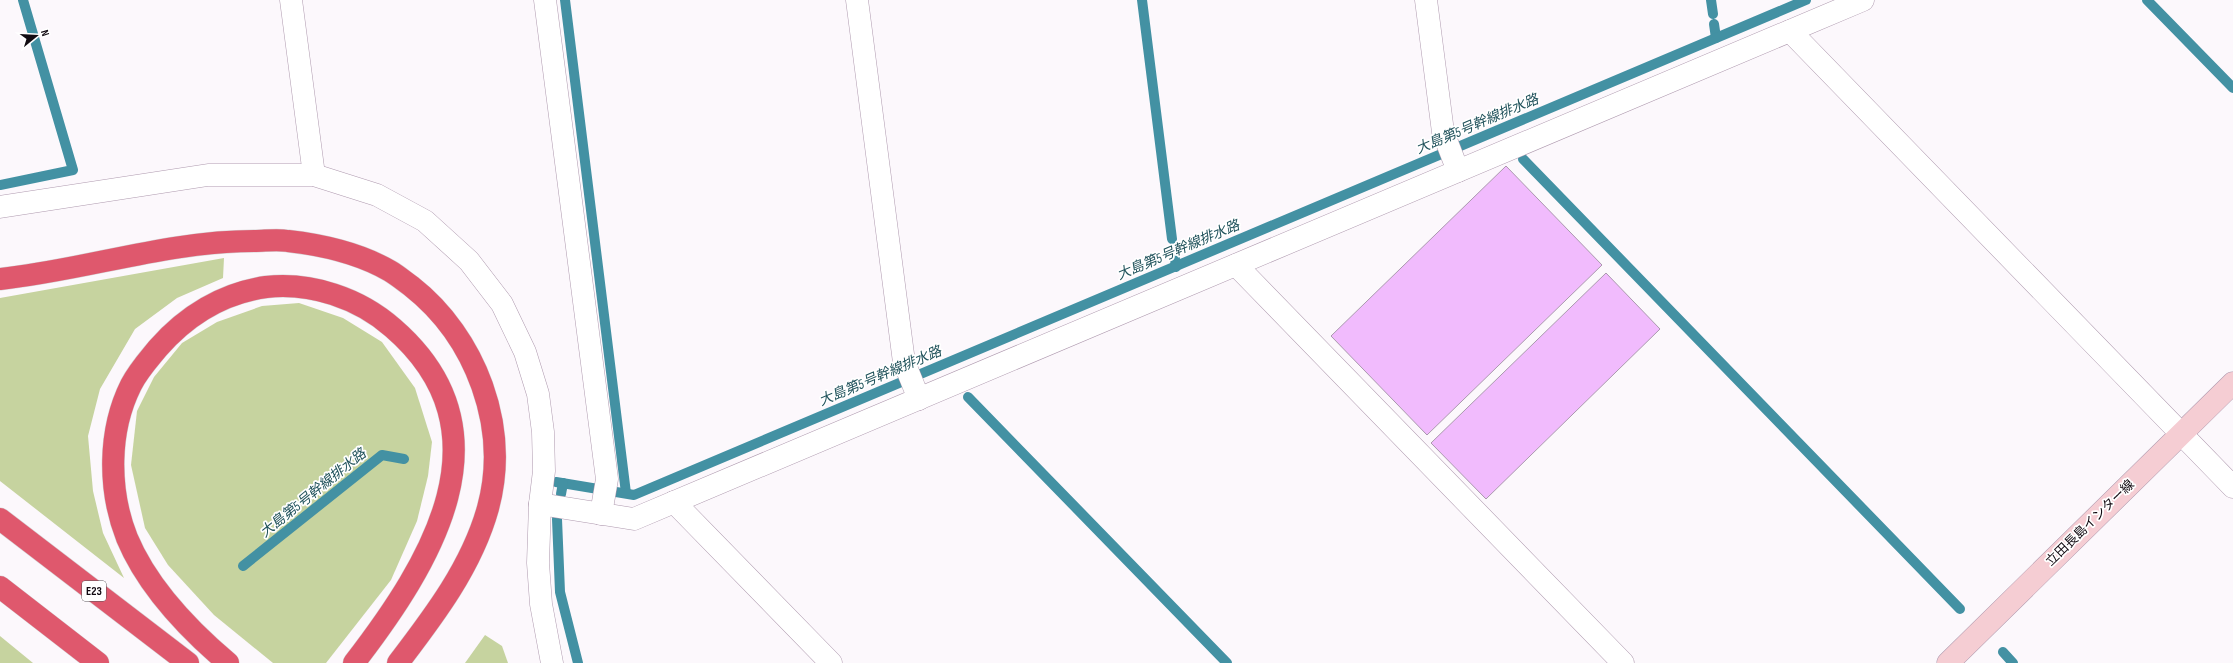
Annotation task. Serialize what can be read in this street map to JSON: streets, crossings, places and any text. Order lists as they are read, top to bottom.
{
  "streets": {
    "highway": ["E23"],
    "main road": ["立田長島インター線"]
  },
  "water": ["大島第5号幹線排水路"],
  "north": "right"
}
